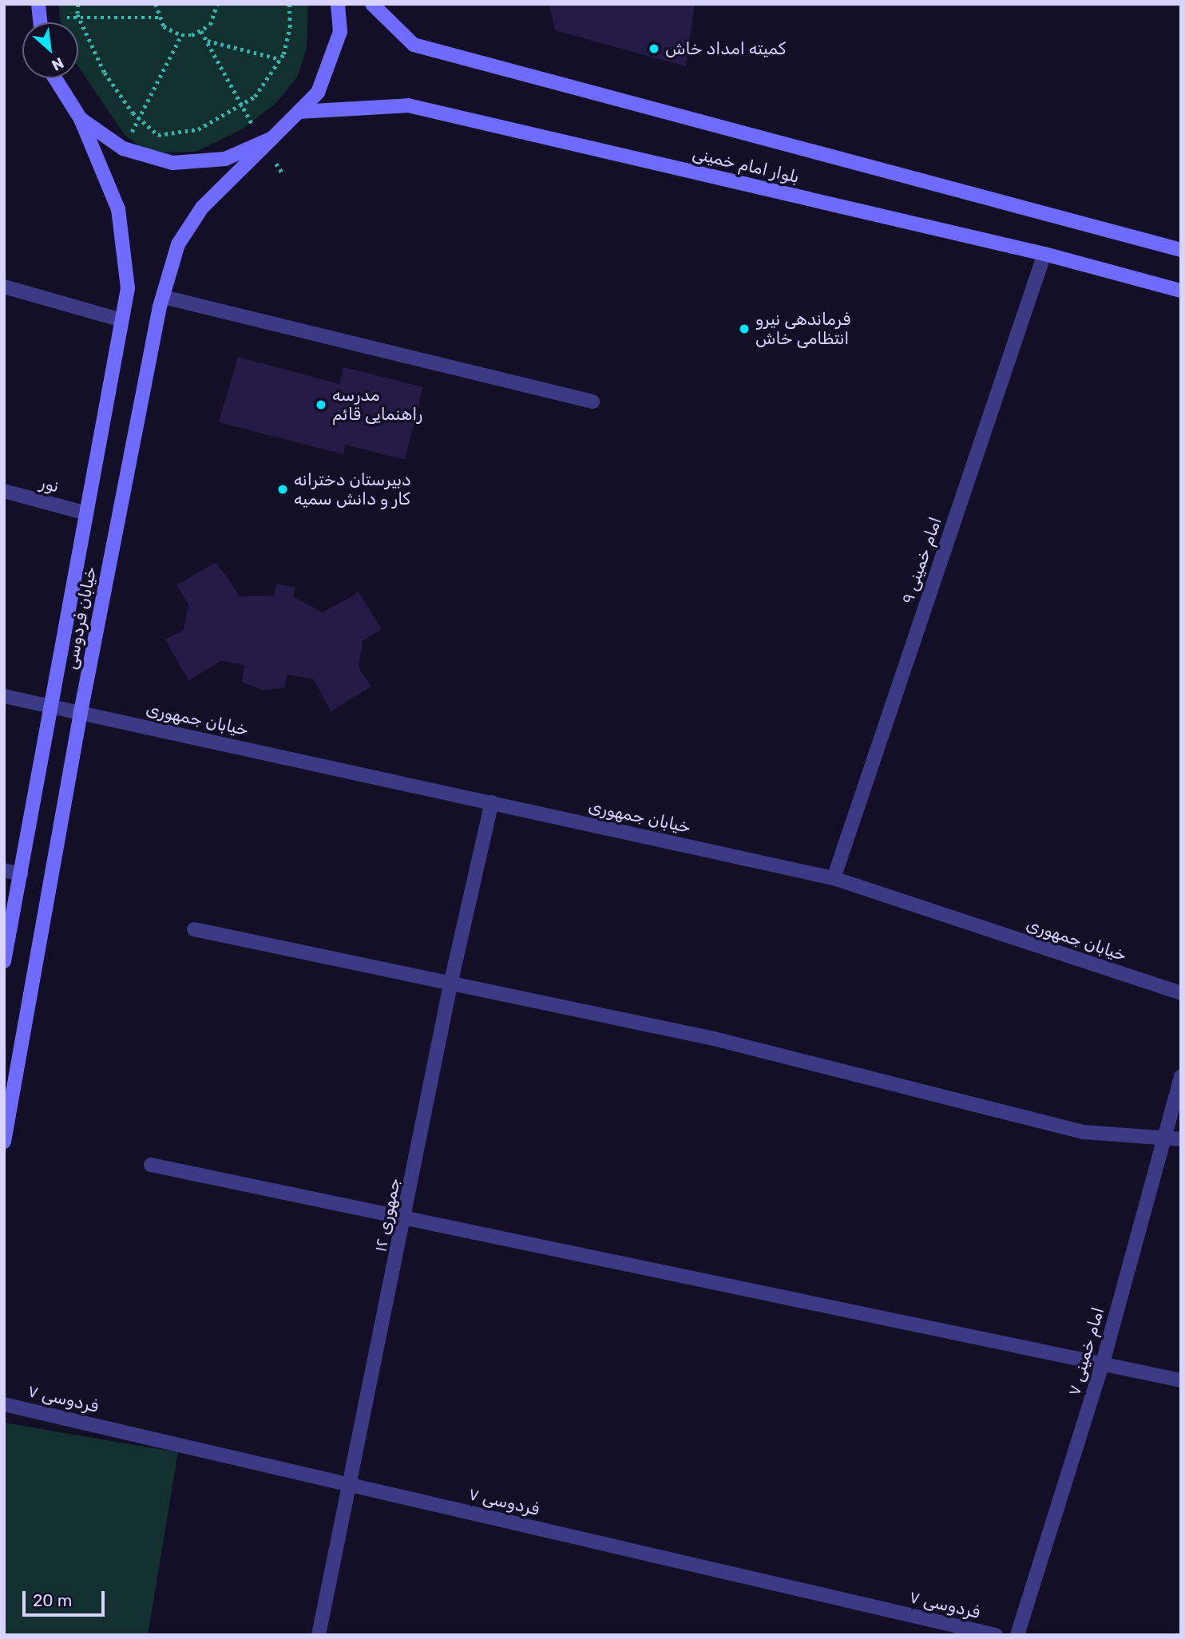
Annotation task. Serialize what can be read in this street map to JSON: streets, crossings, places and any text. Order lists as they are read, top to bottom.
{
  "streets": {
    "main road": ["بلوار امام خمینی", "خیابان فردوسی"],
    "street": [
      "نور",
      "امام خمینی ۹",
      "خیابان جمهوری",
      "جمهوری ۱۲",
      "امام خمینی ۷",
      "فردوسی ۷"
    ]
  },
  "crossings": [
    ["بلوار امام خمینی", "امام خمینی ۹"],
    ["بلوار امام خمینی", "خیابان فردوسی"],
    ["نور", "خیابان فردوسی"],
    ["امام خمینی ۹", "خیابان جمهوری"],
    ["خیابان فردوسی", "خیابان جمهوری"],
    ["خیابان جمهوری", "جمهوری ۱۲"],
    ["جمهوری ۱۲", "فردوسی ۷"]
  ],
  "places": [
    "کمیته امداد خاش",
    "فرماندهی نیرو انتظامی خاش",
    "مدرسه راهنمایی قائم",
    "دبیرستان دخترانه کار و دانش سمیه"
  ],
  "scale_bar": "20 m",
  "north": "bottom right"
}
